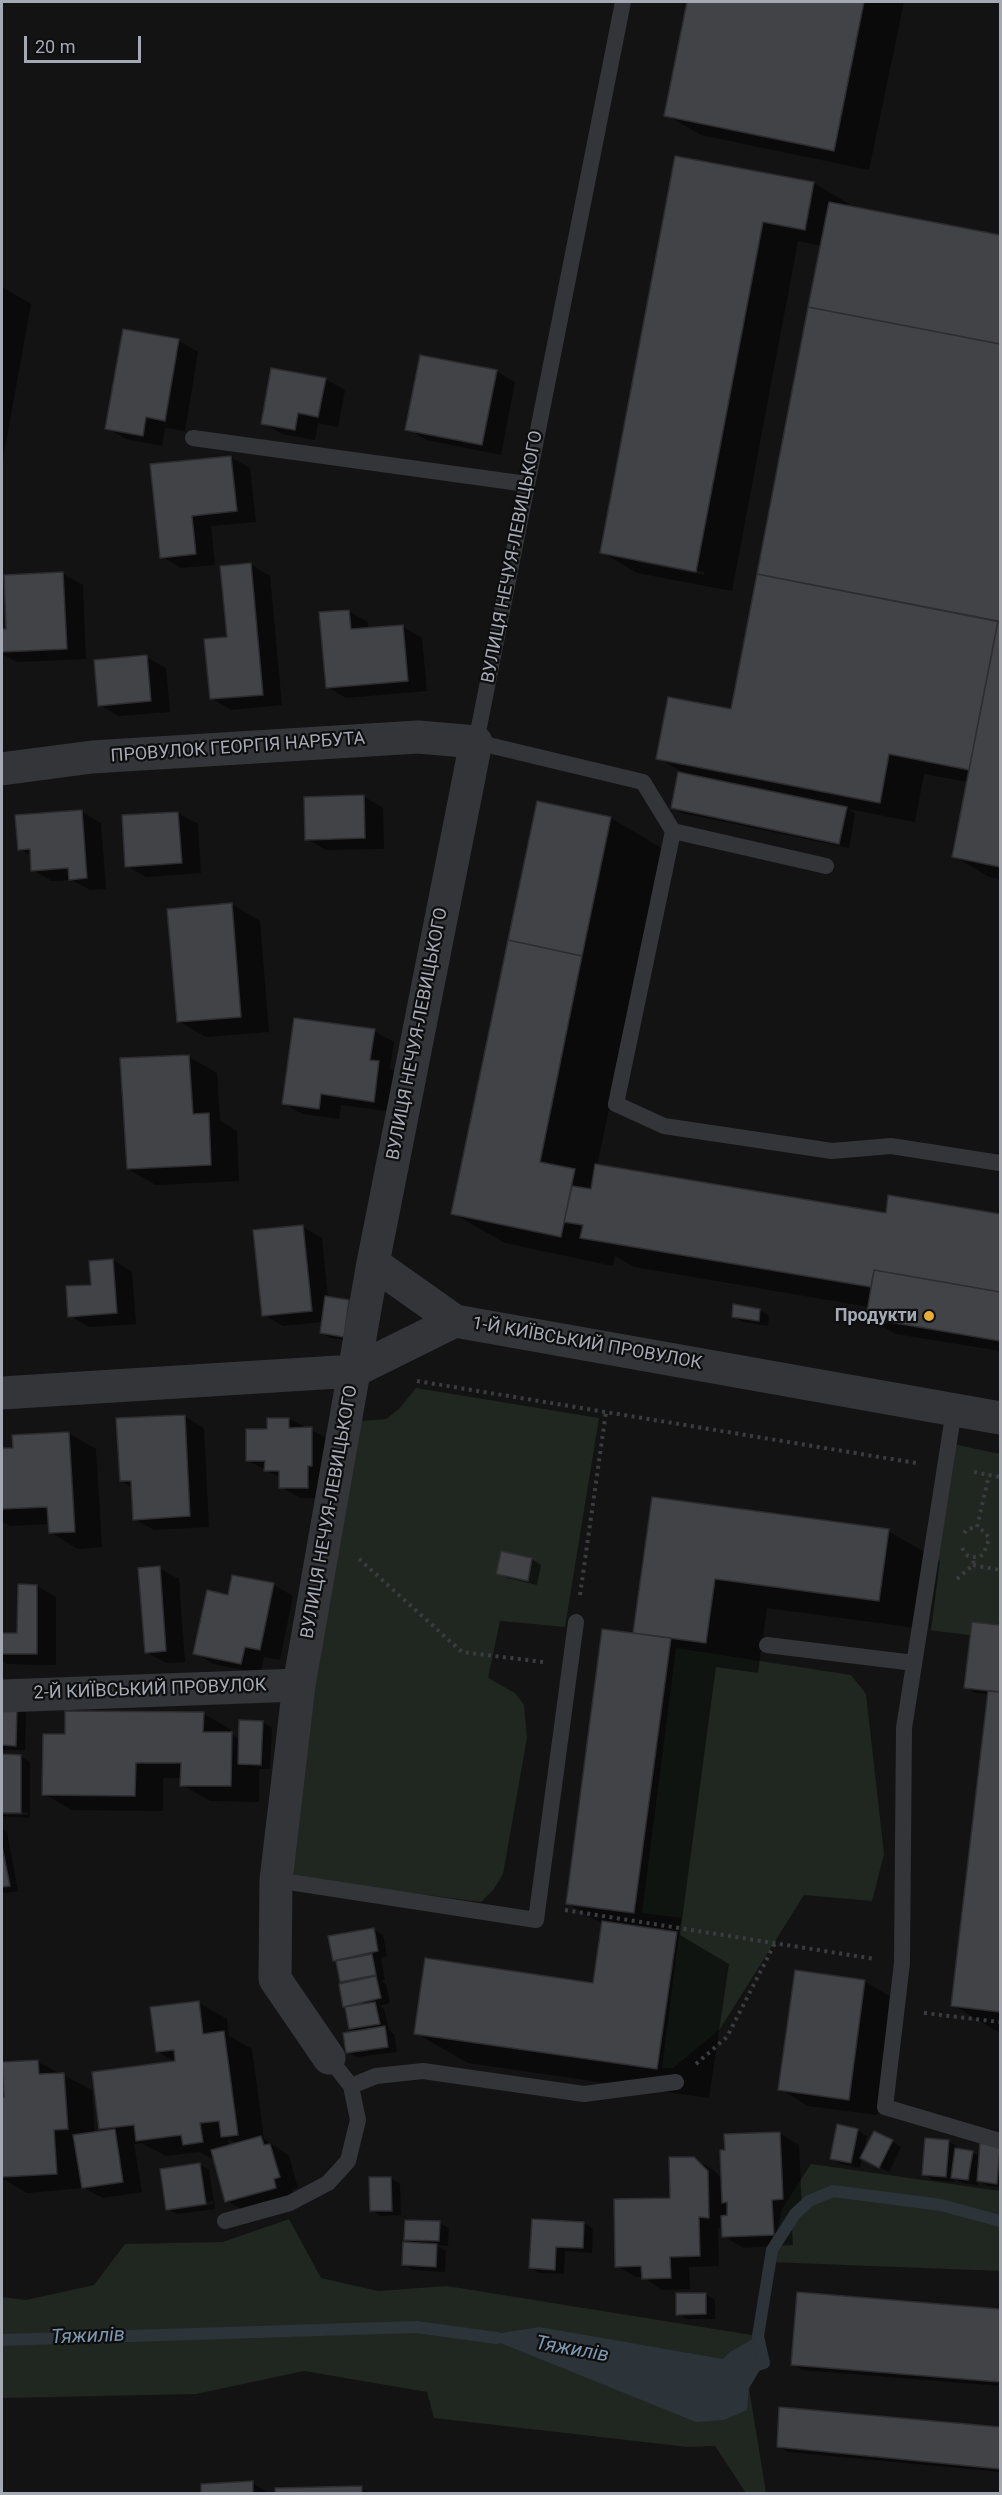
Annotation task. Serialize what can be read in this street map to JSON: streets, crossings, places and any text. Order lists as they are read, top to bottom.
{
  "streets": {
    "street": [
      "ВУЛИЦЯ НЕЧУЯ-ЛЕВИЦЬКОГО",
      "ПРОВУЛОК ГЕОРГІЯ НАРБУТА",
      "1-Й КИЇВСЬКИЙ ПРОВУЛОК",
      "2-Й КИЇВСЬКИЙ ПРОВУЛОК"
    ]
  },
  "crossings": [
    ["ВУЛИЦЯ НЕЧУЯ-ЛЕВИЦЬКОГО", "ПРОВУЛОК ГЕОРГІЯ НАРБУТА"],
    ["ВУЛИЦЯ НЕЧУЯ-ЛЕВИЦЬКОГО", "1-Й КИЇВСЬКИЙ ПРОВУЛОК"],
    ["ВУЛИЦЯ НЕЧУЯ-ЛЕВИЦЬКОГО", "2-Й КИЇВСЬКИЙ ПРОВУЛОК"]
  ],
  "water": ["Тяжилів"],
  "places": ["Продукти"],
  "scale_bar": "20 m"
}
